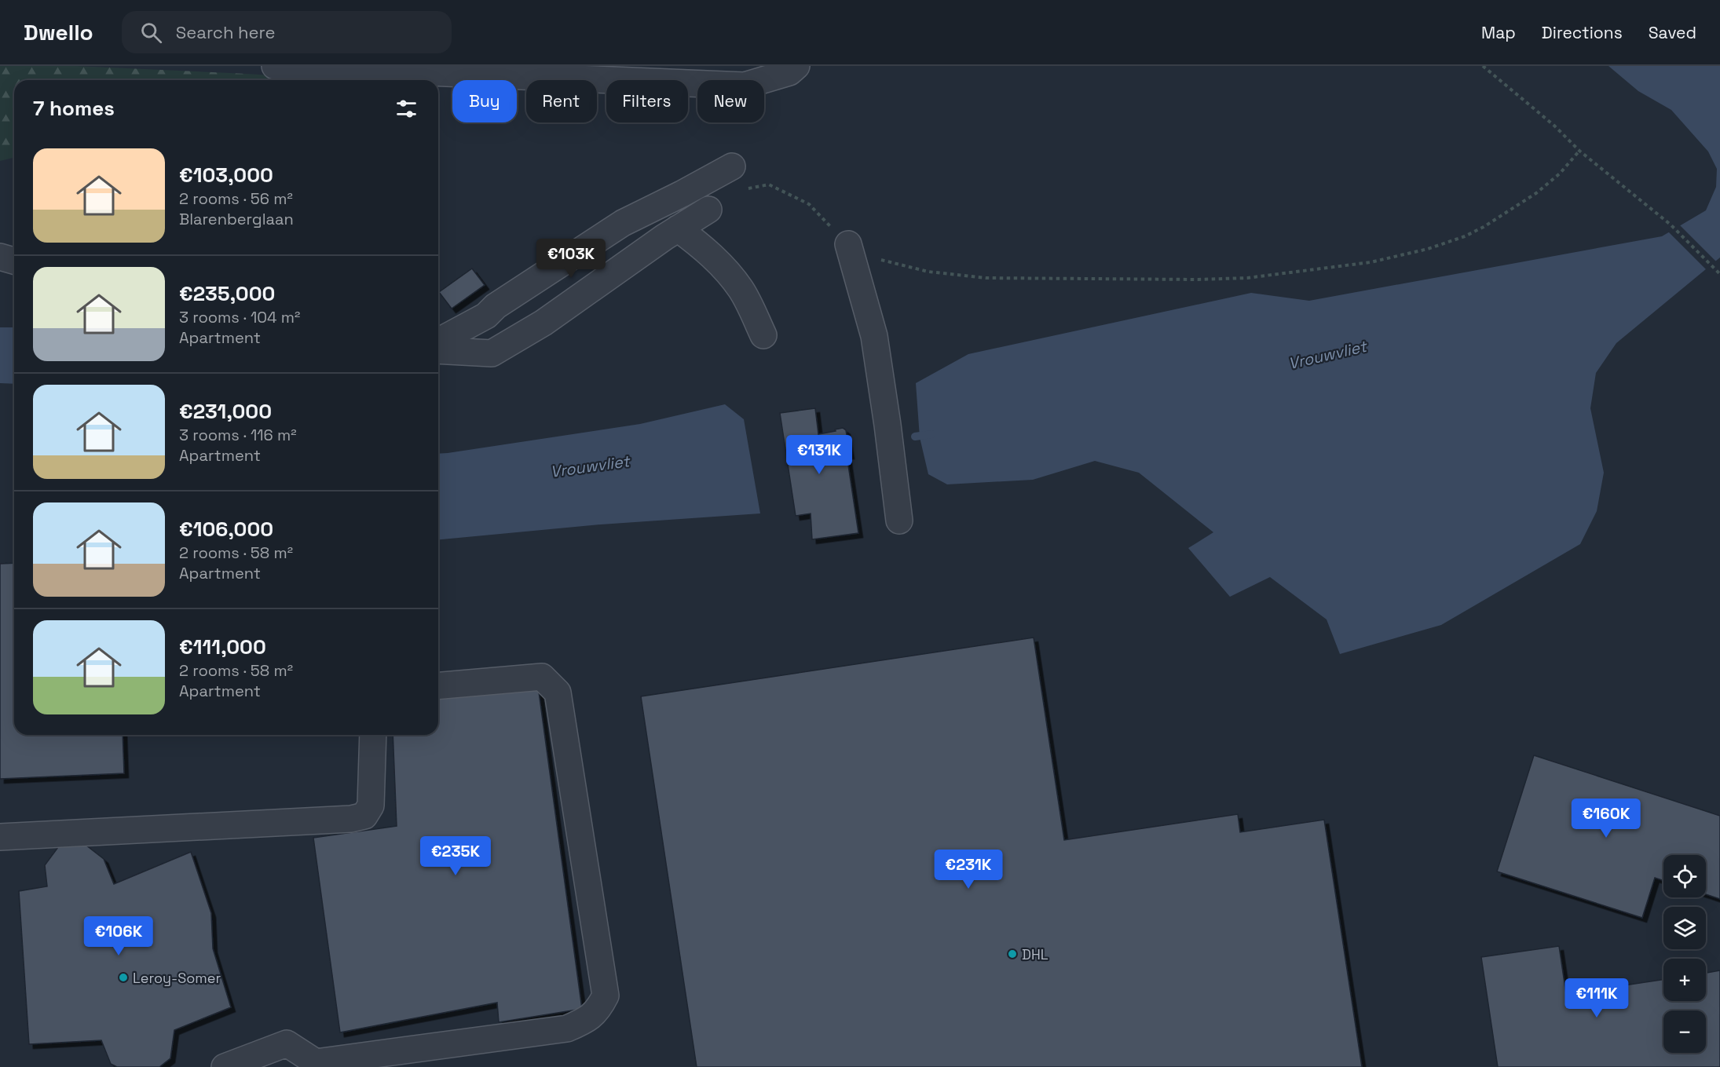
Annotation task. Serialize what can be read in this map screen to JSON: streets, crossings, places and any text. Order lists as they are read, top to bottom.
{
  "water": ["Vrouwvliet"],
  "places": ["DHL", "Leroy-Somer"],
  "page": {
    "header": "Dwello",
    "search": "Search here",
    "nav": ["Map", "Directions", "Saved"],
    "chip": [
      "Buy",
      "Rent",
      "Filters",
      "New"
    ],
    "heading": "7 homes",
    "list": [
      {
        "name": "€103,000",
        "note": "2 rooms · 56 m² · Blarenberglaan"
      },
      {
        "name": "€235,000",
        "note": "3 rooms · 104 m² · Apartment"
      },
      {
        "name": "€231,000",
        "note": "3 rooms · 116 m² · Apartment"
      },
      {
        "name": "€106,000",
        "note": "2 rooms · 58 m² · Apartment"
      },
      {
        "name": "€111,000",
        "note": "2 rooms · 58 m² · Apartment"
      }
    ],
    "price": [
      "€103K",
      "€131K",
      "€160K",
      "€235K",
      "€231K",
      "€106K",
      "€111K"
    ],
    "map_buttons": ["+", "−"]
  }
}
